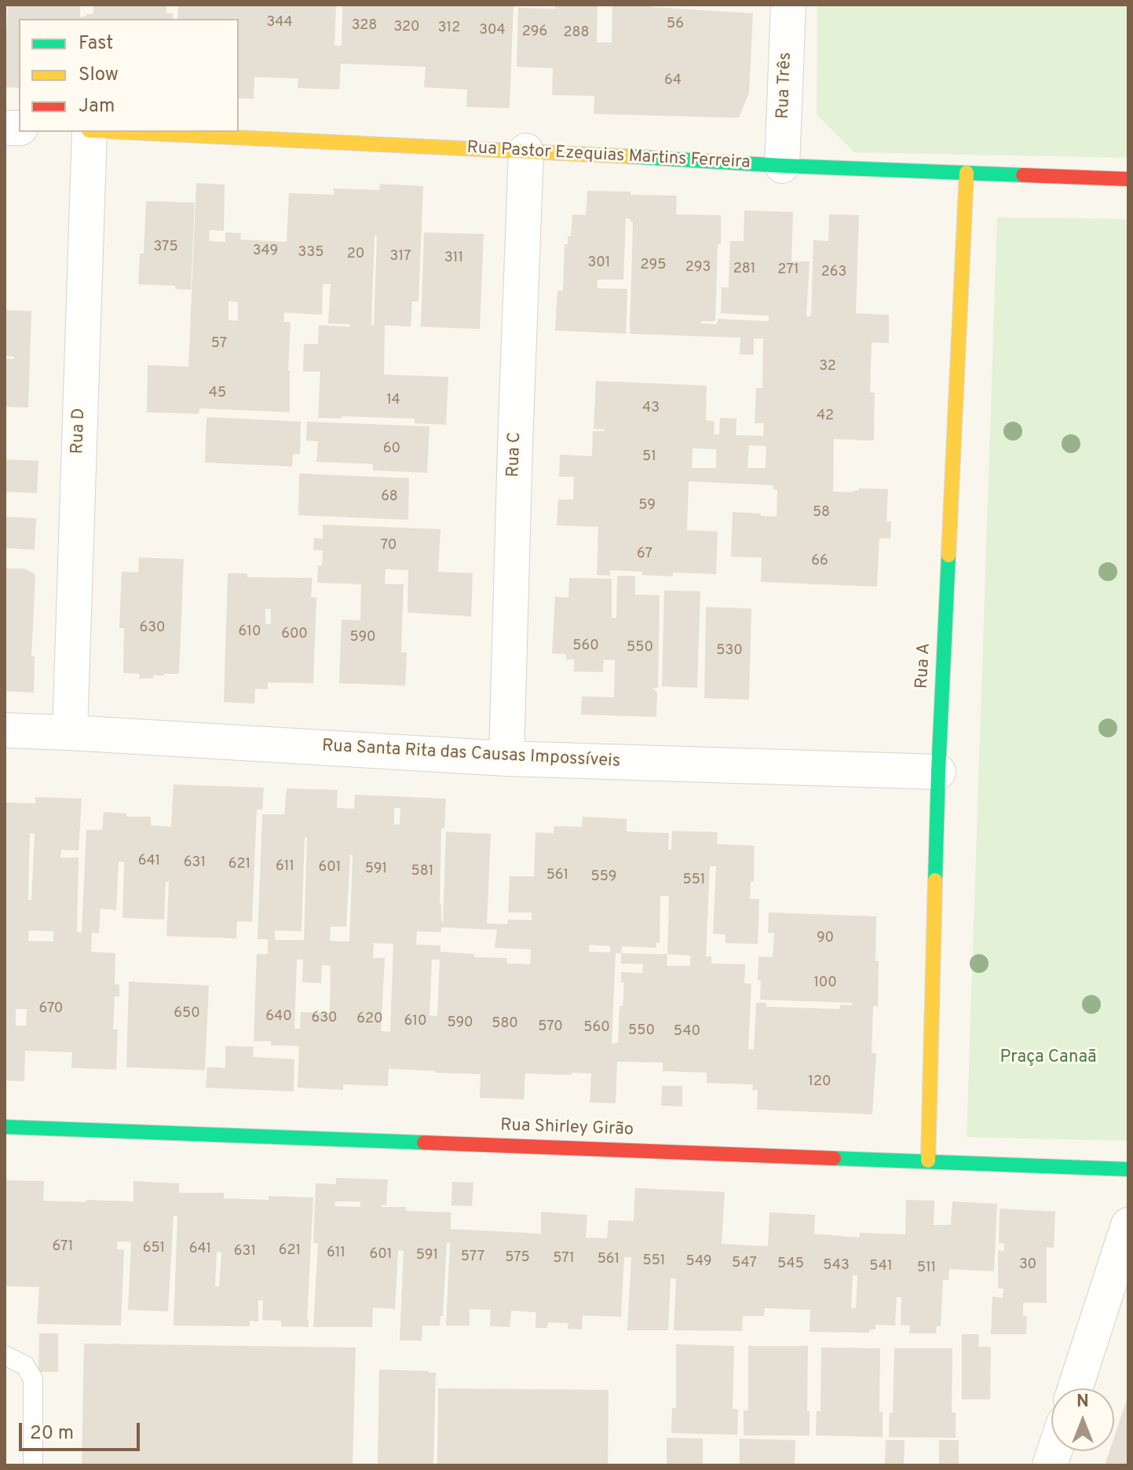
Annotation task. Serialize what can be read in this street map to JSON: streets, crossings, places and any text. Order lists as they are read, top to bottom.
{
  "streets": {
    "street": [
      "Rua Três",
      "Rua Pastor Ezequias Martins Ferreira",
      "Rua D",
      "Rua C",
      "Rua A",
      "Rua Santa Rita das Causas Impossíveis",
      "Rua Shirley Girão"
    ]
  },
  "crossings": [
    ["Rua Três", "Rua Pastor Ezequias Martins Ferreira"],
    ["Rua Pastor Ezequias Martins Ferreira", "Rua C"],
    ["Rua Pastor Ezequias Martins Ferreira", "Rua A"],
    ["Rua D", "Rua Santa Rita das Causas Impossíveis"],
    ["Rua C", "Rua Santa Rita das Causas Impossíveis"],
    ["Rua A", "Rua Santa Rita das Causas Impossíveis"],
    ["Rua A", "Rua Shirley Girão"]
  ],
  "parks": ["Praça Canaã"],
  "house_numbers": [
    "344",
    "56",
    "328",
    "320",
    "312",
    "304",
    "296",
    "288",
    "64",
    "375",
    "349",
    "335",
    "20",
    "317",
    "311",
    "301",
    "295",
    "293",
    "281",
    "271",
    "263",
    "57",
    "32",
    "45",
    "14",
    "43",
    "42",
    "60",
    "51",
    "68",
    "59",
    "58",
    "70",
    "67",
    "66",
    "630",
    "610",
    "600",
    "590",
    "560",
    "550",
    "530",
    "641",
    "631",
    "621",
    "611",
    "601",
    "591",
    "581",
    "561",
    "559",
    "551",
    "90",
    "100",
    "670",
    "650",
    "640",
    "630",
    "620",
    "610",
    "590",
    "580",
    "570",
    "560",
    "550",
    "540",
    "120",
    "671",
    "651",
    "641",
    "621",
    "631",
    "611",
    "601",
    "591",
    "577",
    "575",
    "571",
    "561",
    "551",
    "549",
    "547",
    "545",
    "30",
    "543",
    "541",
    "511"
  ],
  "legend": ["Fast", "Slow", "Jam"],
  "scale_bar": "20 m",
  "north": "top"
}
